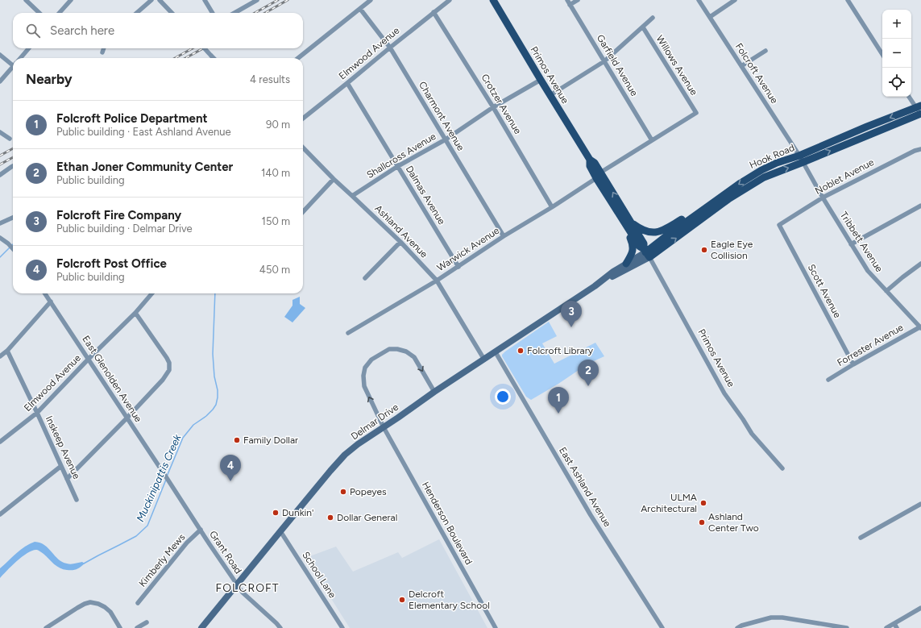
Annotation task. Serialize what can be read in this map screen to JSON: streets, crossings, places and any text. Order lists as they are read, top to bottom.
{
  "streets": {
    "main road": ["Primos Avenue", "Hook Road"],
    "street": [
      "Elmwood Avenue",
      "Garfield Avenue",
      "Willows Avenue",
      "Folcroft Avenue",
      "Crotzer Avenue",
      "Charmont Avenue",
      "Shallcross Avenue",
      "Noblet Avenue",
      "Dalmas Avenue",
      "Ashland Avenue",
      "Tribbett Avenue",
      "Warwick Avenue",
      "Scott Avenue",
      "Forrester Avenue",
      "East Glenolden Avenue",
      "Delmar Drive",
      "Inskeep Avenue",
      "East Ashland Avenue",
      "Henderson Boulevard",
      "Grant Road",
      "Kimberly Mews",
      "School Lane"
    ]
  },
  "crossings": [
    ["Elmwood Avenue", "Crotzer Avenue"],
    ["Elmwood Avenue", "Charmont Avenue"],
    ["Elmwood Avenue", "Dalmas Avenue"],
    ["Elmwood Avenue", "East Glenolden Avenue"],
    ["Elmwood Avenue", "Inskeep Avenue"],
    ["Garfield Avenue", "Warwick Avenue"],
    ["Willows Avenue", "Warwick Avenue"],
    ["Folcroft Avenue", "Hook Road"],
    ["Folcroft Avenue", "Tribbett Avenue"],
    ["Primos Avenue", "Shallcross Avenue"],
    ["Primos Avenue", "Hook Road"],
    ["Primos Avenue", "Warwick Avenue"],
    ["Primos Avenue", "Delmar Drive"],
    ["Crotzer Avenue", "Shallcross Avenue"],
    ["Crotzer Avenue", "Warwick Avenue"],
    ["Charmont Avenue", "Shallcross Avenue"],
    ["Charmont Avenue", "Warwick Avenue"],
    ["Shallcross Avenue", "Dalmas Avenue"],
    ["Shallcross Avenue", "Ashland Avenue"],
    ["Hook Road", "Tribbett Avenue"],
    ["Hook Road", "Delmar Drive"],
    ["Noblet Avenue", "Tribbett Avenue"],
    ["Noblet Avenue", "Scott Avenue"],
    ["Dalmas Avenue", "Warwick Avenue"],
    ["Ashland Avenue", "Warwick Avenue"],
    ["Ashland Avenue", "Delmar Drive"],
    ["Tribbett Avenue", "Forrester Avenue"],
    ["Scott Avenue", "Forrester Avenue"],
    ["East Glenolden Avenue", "Grant Road"],
    ["Delmar Drive", "East Ashland Avenue"],
    ["Delmar Drive", "Henderson Boulevard"],
    ["Delmar Drive", "Grant Road"],
    ["Delmar Drive", "School Lane"],
    ["Grant Road", "Kimberly Mews"]
  ],
  "districts": ["FOLCROFT"],
  "water": ["Muckinipattis Creek"],
  "places": [
    "Eagle Eye Collision",
    "Folcroft Library",
    "Family Dollar",
    "Popeyes",
    "ULMA Architectural",
    "Dunkin'",
    "Dollar General",
    "Ashland Center Two",
    "Delcroft Elementary School"
  ],
  "page": {
    "map_buttons": ["+", "−"],
    "search": "Search here",
    "heading": ["Nearby", "4 results"],
    "list": [
      {
        "mark": "1",
        "name": "Folcroft Police Department",
        "note": "Public building · East Ashland Avenue",
        "value": "90 m"
      },
      {
        "mark": "2",
        "name": "Ethan Joner Community Center",
        "note": "Public building",
        "value": "140 m"
      },
      {
        "mark": "3",
        "name": "Folcroft Fire Company",
        "note": "Public building · Delmar Drive",
        "value": "150 m"
      },
      {
        "mark": "4",
        "name": "Folcroft Post Office",
        "note": "Public building",
        "value": "450 m"
      }
    ],
    "pins": [
      "3",
      "2",
      "1",
      "4"
    ]
  }
}
